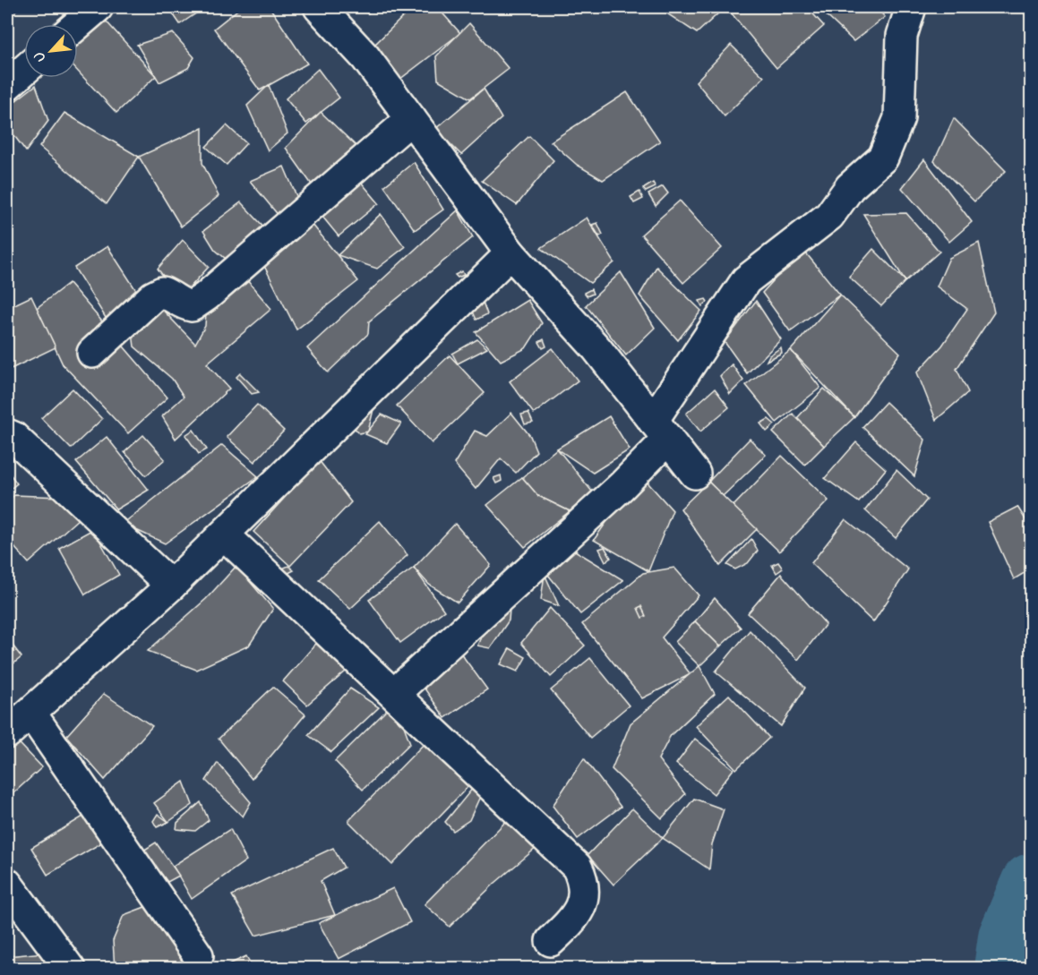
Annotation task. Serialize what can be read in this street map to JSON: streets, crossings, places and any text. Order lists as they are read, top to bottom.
{
  "north": "bottom left"
}
